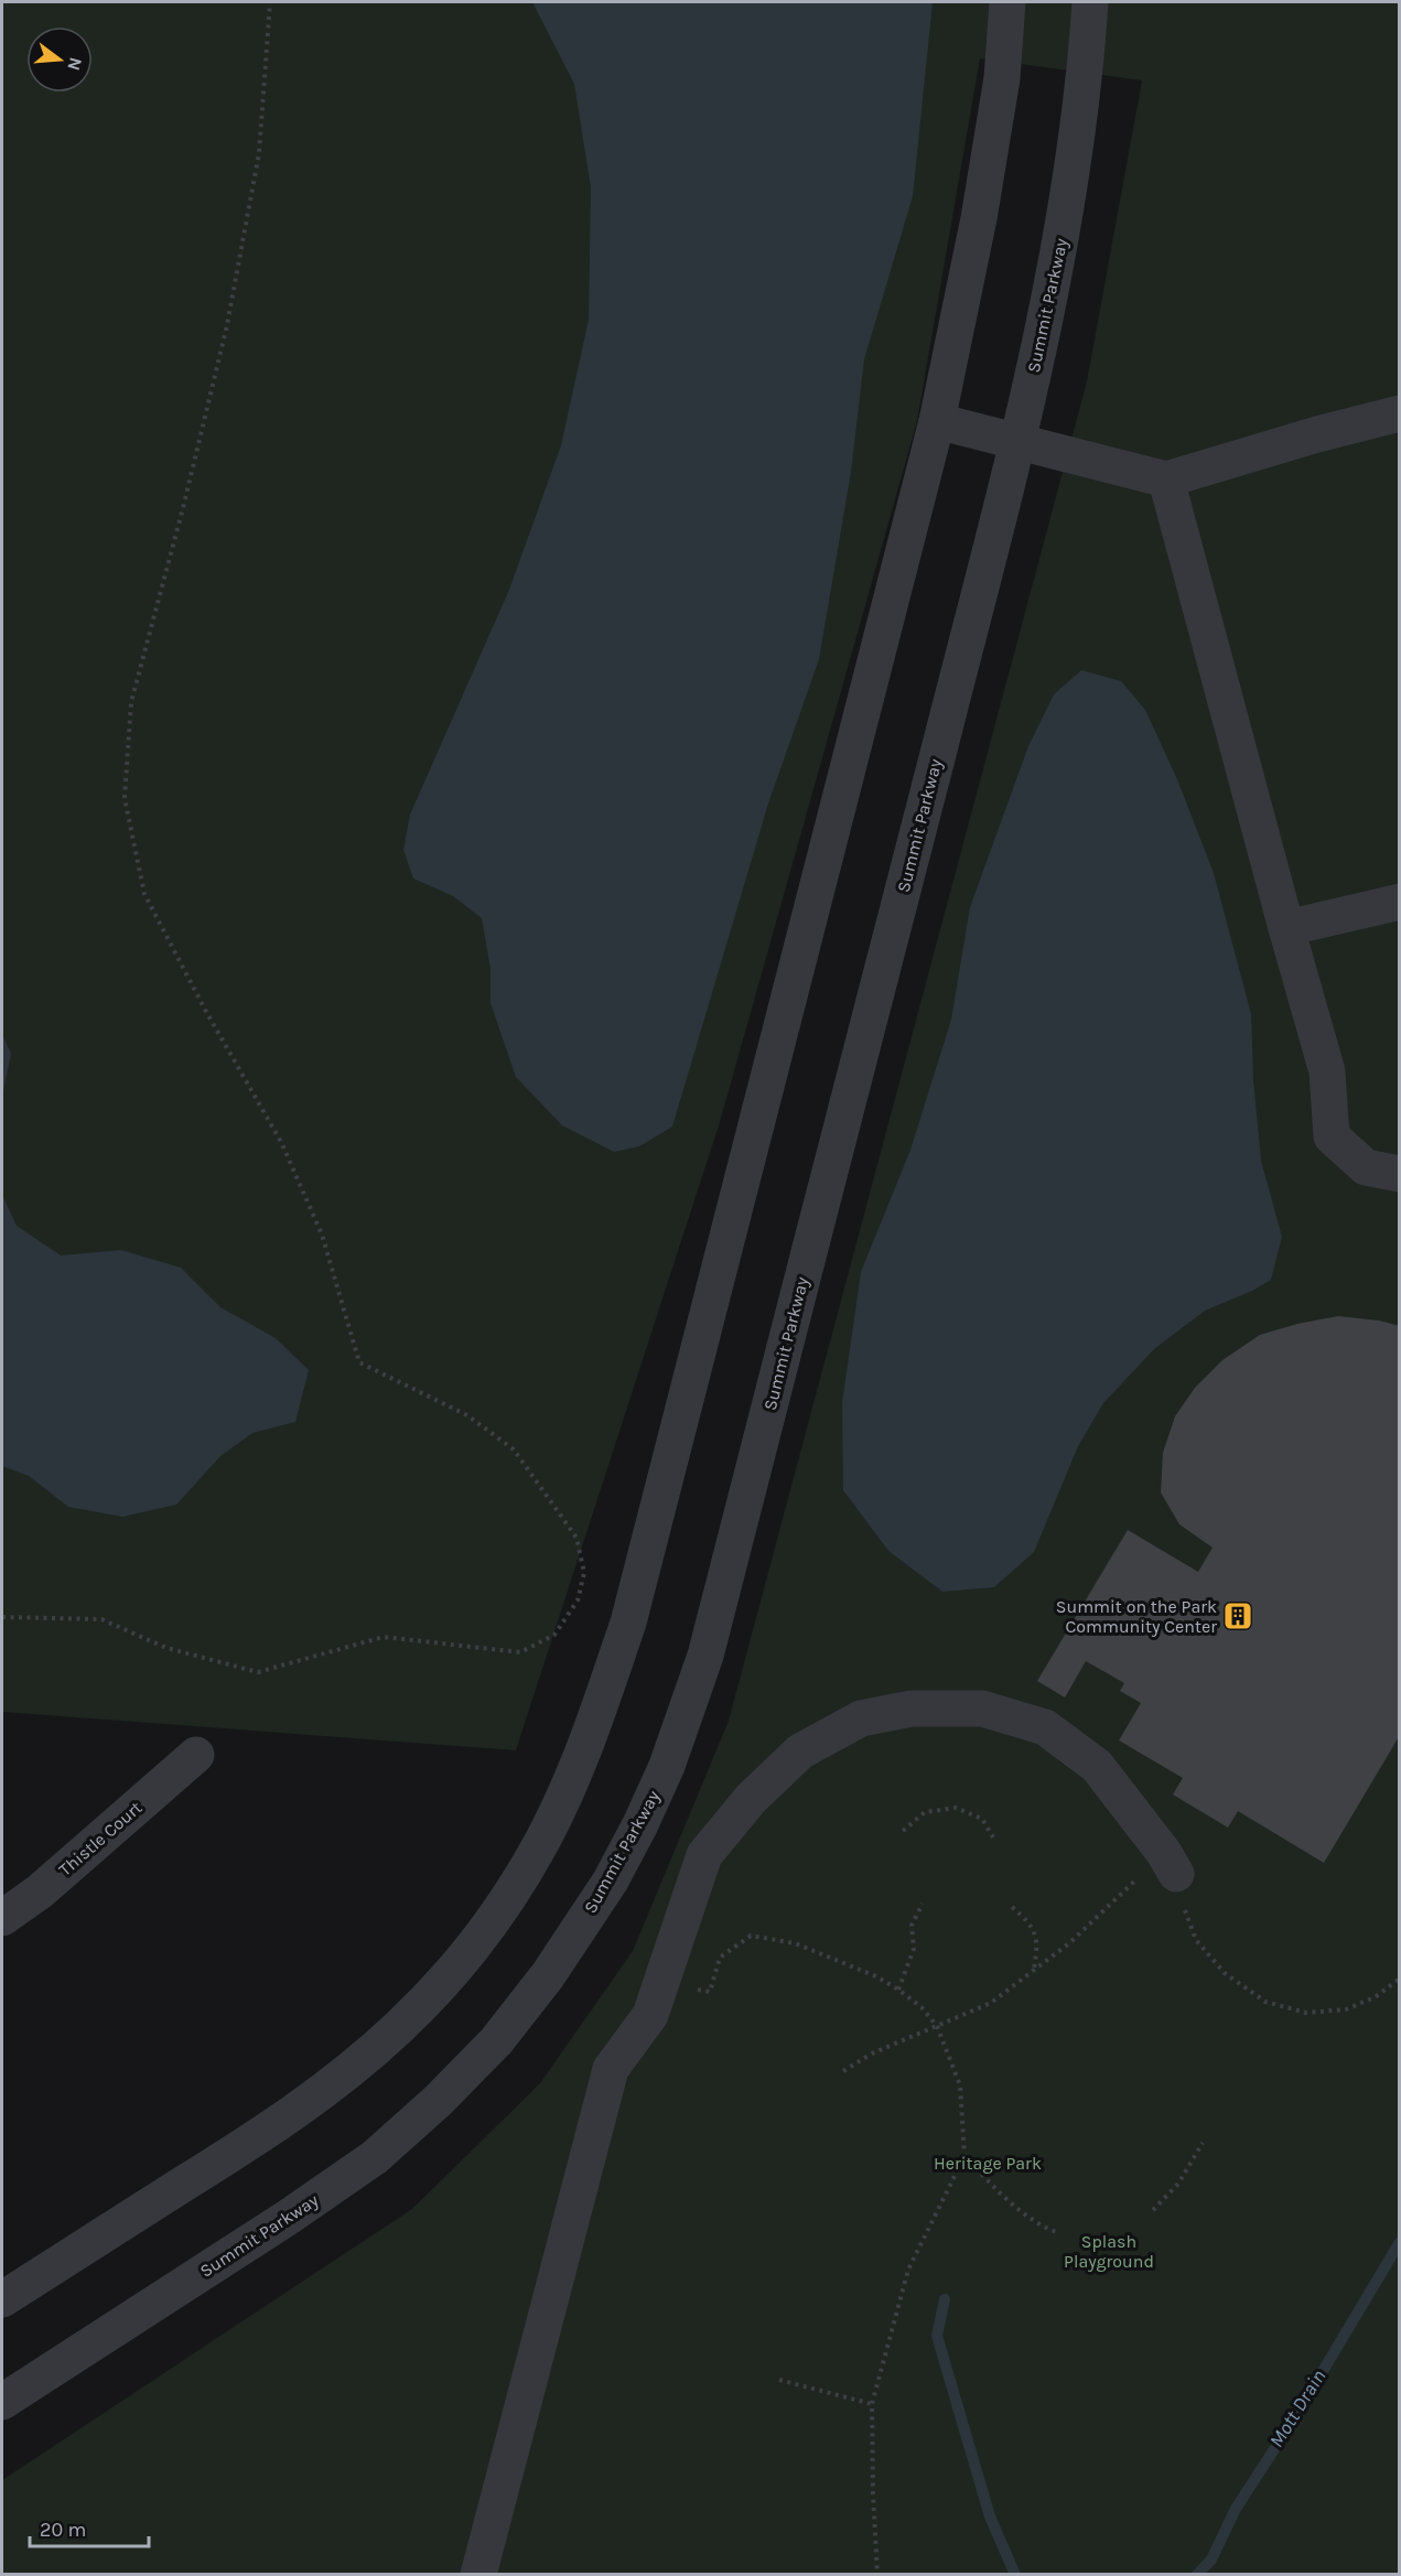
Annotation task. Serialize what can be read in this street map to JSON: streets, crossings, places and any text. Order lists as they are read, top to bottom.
{
  "streets": {
    "street": ["Summit Parkway", "Thistle Court"]
  },
  "water": ["Mott Drain"],
  "parks": ["Heritage Park", "Splash Playground"],
  "places": {
    "building": ["Summit on the Park Community Center"]
  },
  "scale_bar": "20 m",
  "north": "right"
}
